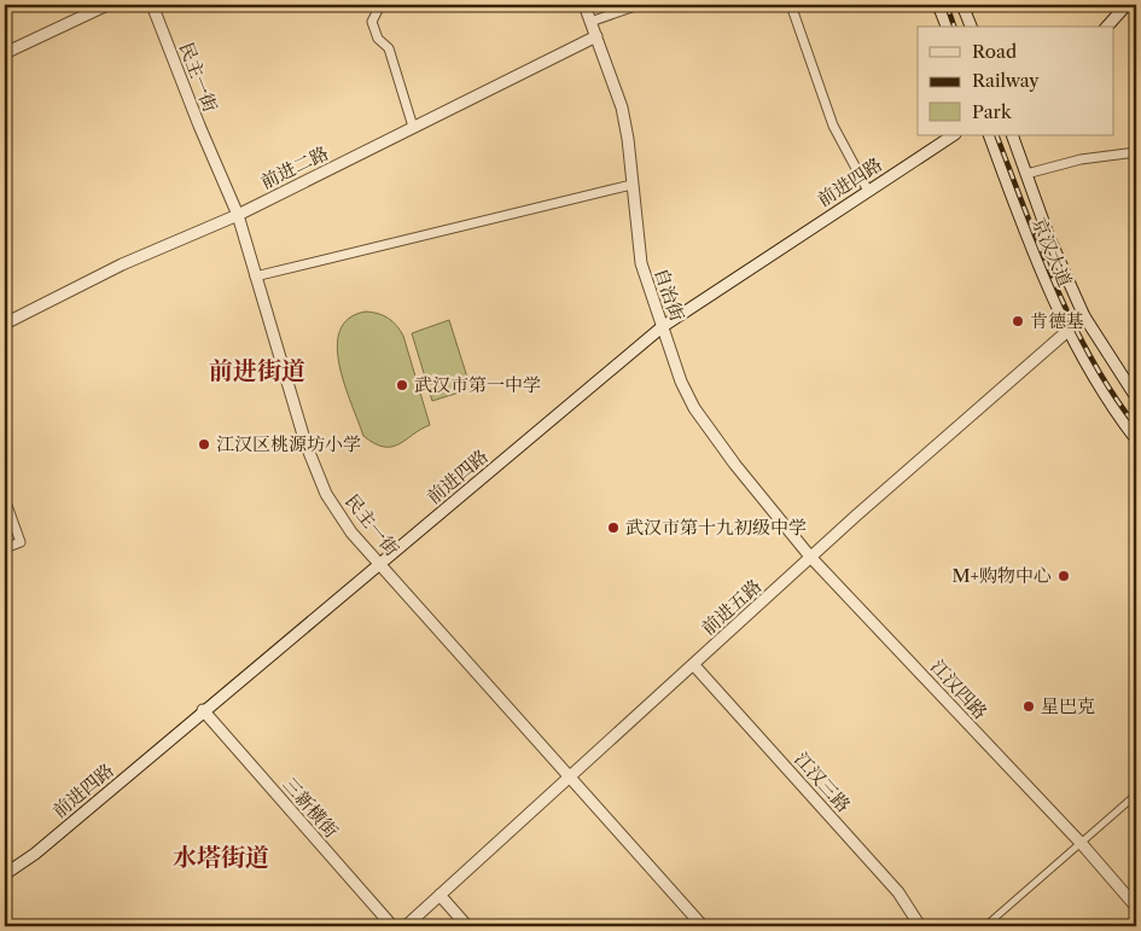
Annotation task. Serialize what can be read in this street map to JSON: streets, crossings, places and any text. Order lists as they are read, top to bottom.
{
  "streets": {
    "street": [
      "民主一街",
      "前进二路",
      "前进四路",
      "京汉大道",
      "自治街",
      "前进五路",
      "江汉四路",
      "江汉三路",
      "三新横街"
    ]
  },
  "crossings": [
    ["民主一街", "前进二路"],
    ["民主一街", "前进四路"],
    ["民主一街", "前进五路"],
    ["前进二路", "自治街"],
    ["前进四路", "自治街"],
    ["前进四路", "三新横街"],
    ["京汉大道", "前进五路"],
    ["自治街", "前进五路"],
    ["自治街", "江汉四路"],
    ["前进五路", "江汉四路"],
    ["前进五路", "江汉三路"]
  ],
  "districts": ["前进街道", "水塔街道"],
  "places": [
    "肯德基",
    "武汉市第一中学",
    "江汉区桃源坊小学",
    "武汉市第十九初级中学",
    "M+购物中心",
    "星巴克"
  ],
  "legend": ["Road", "Railway", "Park"]
}
